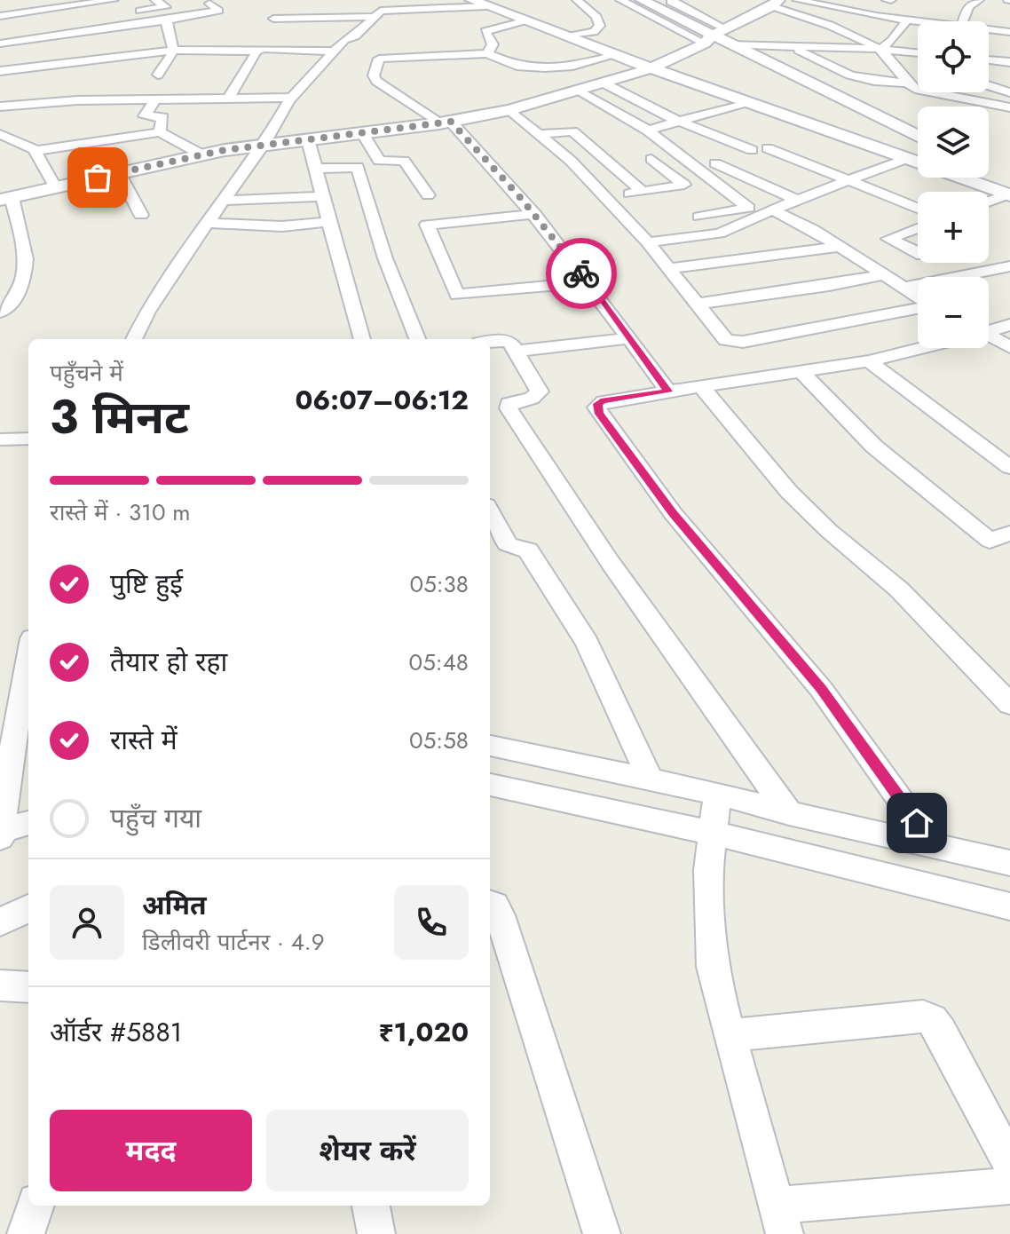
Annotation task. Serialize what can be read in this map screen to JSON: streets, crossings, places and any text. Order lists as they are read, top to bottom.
{
  "page": {
    "map_buttons": ["+", "−"],
    "heading": ["3 मिनट", "पहुँचने में", "06:07–06:12"],
    "panel": [
      "अमित",
      "डिलीवरी पार्टनर · 4.9",
      "ऑर्डर #5881",
      "₹1,020"
    ],
    "bar": "रास्ते में · 310 m",
    "list": [
      ["पुष्टि हुई", "05:38"],
      ["तैयार हो रहा", "05:48"],
      ["रास्ते में", "05:58"],
      "पहुँच गया"
    ],
    "buttons": ["मदद", "शेयर करें"]
  }
}
